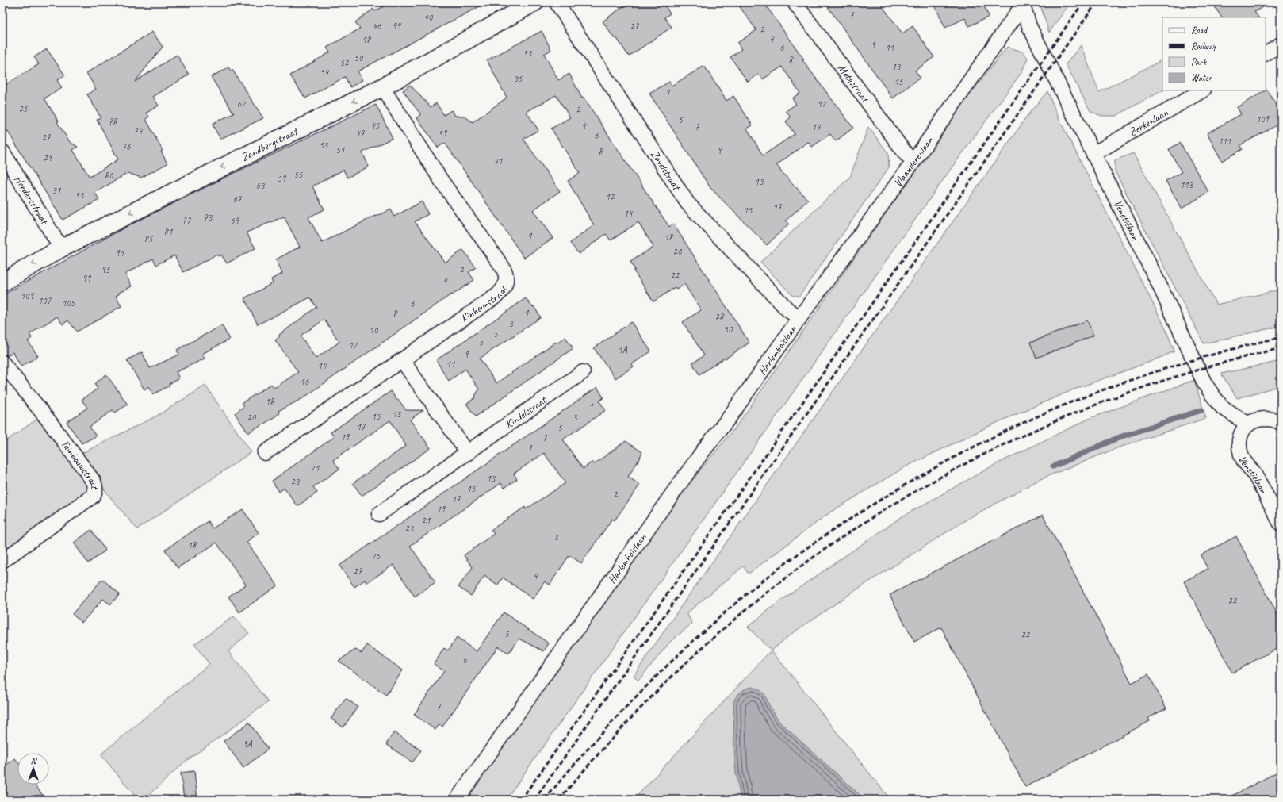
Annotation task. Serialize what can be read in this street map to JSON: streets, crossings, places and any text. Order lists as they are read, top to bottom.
{
  "streets": {
    "street": [
      "Motestraat",
      "Berkenlaan",
      "Zandbergstraat",
      "Vlaanderenlaan",
      "Zavelstraat",
      "Herdersstraat",
      "Venetiëlaan",
      "Kinheimstraat",
      "Harlemboislaan",
      "Kindelstraat",
      "Tuinbouwstraat"
    ]
  },
  "crossings": [
    ["Motestraat", "Vlaanderenlaan"],
    ["Berkenlaan", "Venetiëlaan"],
    ["Zandbergstraat", "Herdersstraat"],
    ["Zandbergstraat", "Kinheimstraat"],
    ["Vlaanderenlaan", "Zavelstraat"],
    ["Vlaanderenlaan", "Venetiëlaan"],
    ["Vlaanderenlaan", "Harlemboislaan"],
    ["Zavelstraat", "Harlemboislaan"]
  ],
  "one_way": ["Zandbergstraat"],
  "house_numbers": [
    "7",
    "40",
    "44",
    "46",
    "27",
    "2",
    "4",
    "48",
    "9",
    "6",
    "11",
    "33",
    "50",
    "8",
    "52",
    "13",
    "54",
    "35",
    "15",
    "1",
    "62",
    "12",
    "25",
    "2",
    "109",
    "5",
    "78",
    "45",
    "4",
    "7",
    "14",
    "74",
    "47",
    "39",
    "6",
    "27",
    "111",
    "53",
    "76",
    "51",
    "9",
    "8",
    "29",
    "41",
    "55",
    "80",
    "59",
    "13",
    "113",
    "63",
    "31",
    "33",
    "12",
    "67",
    "17",
    "15",
    "14",
    "73",
    "77",
    "69",
    "81",
    "1",
    "18",
    "85",
    "20",
    "91",
    "95",
    "2",
    "22",
    "99",
    "4",
    "109",
    "107",
    "105",
    "6",
    "1",
    "8",
    "28",
    "3",
    "30",
    "10",
    "5",
    "7",
    "12",
    "1A",
    "9",
    "11",
    "14",
    "16",
    "18",
    "1",
    "13",
    "15",
    "20",
    "3",
    "17",
    "5",
    "19",
    "7",
    "9",
    "21",
    "13",
    "23",
    "15",
    "2",
    "17",
    "19",
    "21",
    "23",
    "3",
    "18",
    "25",
    "27",
    "4",
    "22",
    "5",
    "22",
    "6",
    "7",
    "9A"
  ],
  "legend": [
    "Road",
    "Railway",
    "Park",
    "Water"
  ],
  "north": "top"
}
